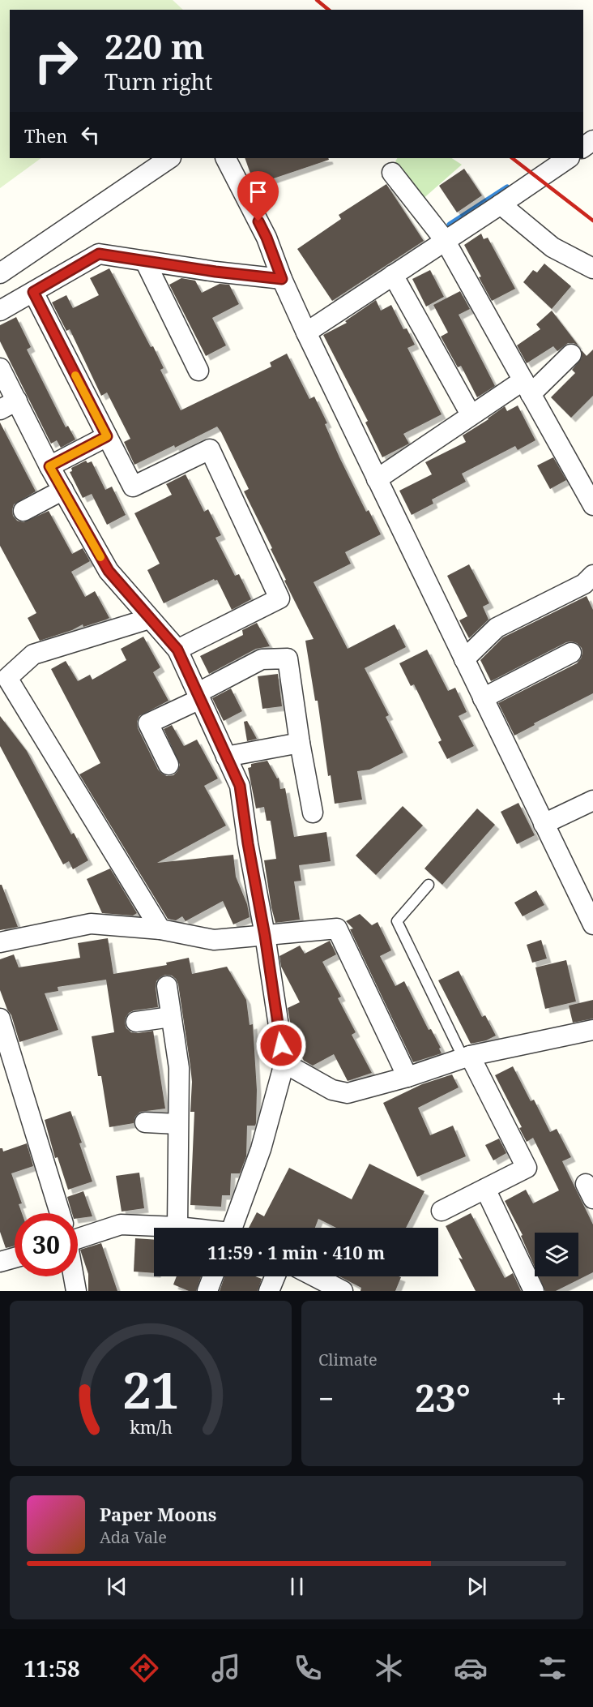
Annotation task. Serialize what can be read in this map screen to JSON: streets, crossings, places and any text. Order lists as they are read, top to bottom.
{
  "page": {
    "turn": ["220 m", "Turn right"],
    "then": "Then",
    "limit": "30",
    "trip": "11:59 · 1 min · 410 m",
    "tile": "Climate",
    "heat": ["−", "23°", "+"],
    "song": ["Paper Moons", "Ada Vale"],
    "tabs": "11:58",
    "gauge": ["21", "km/h"]
  }
}
